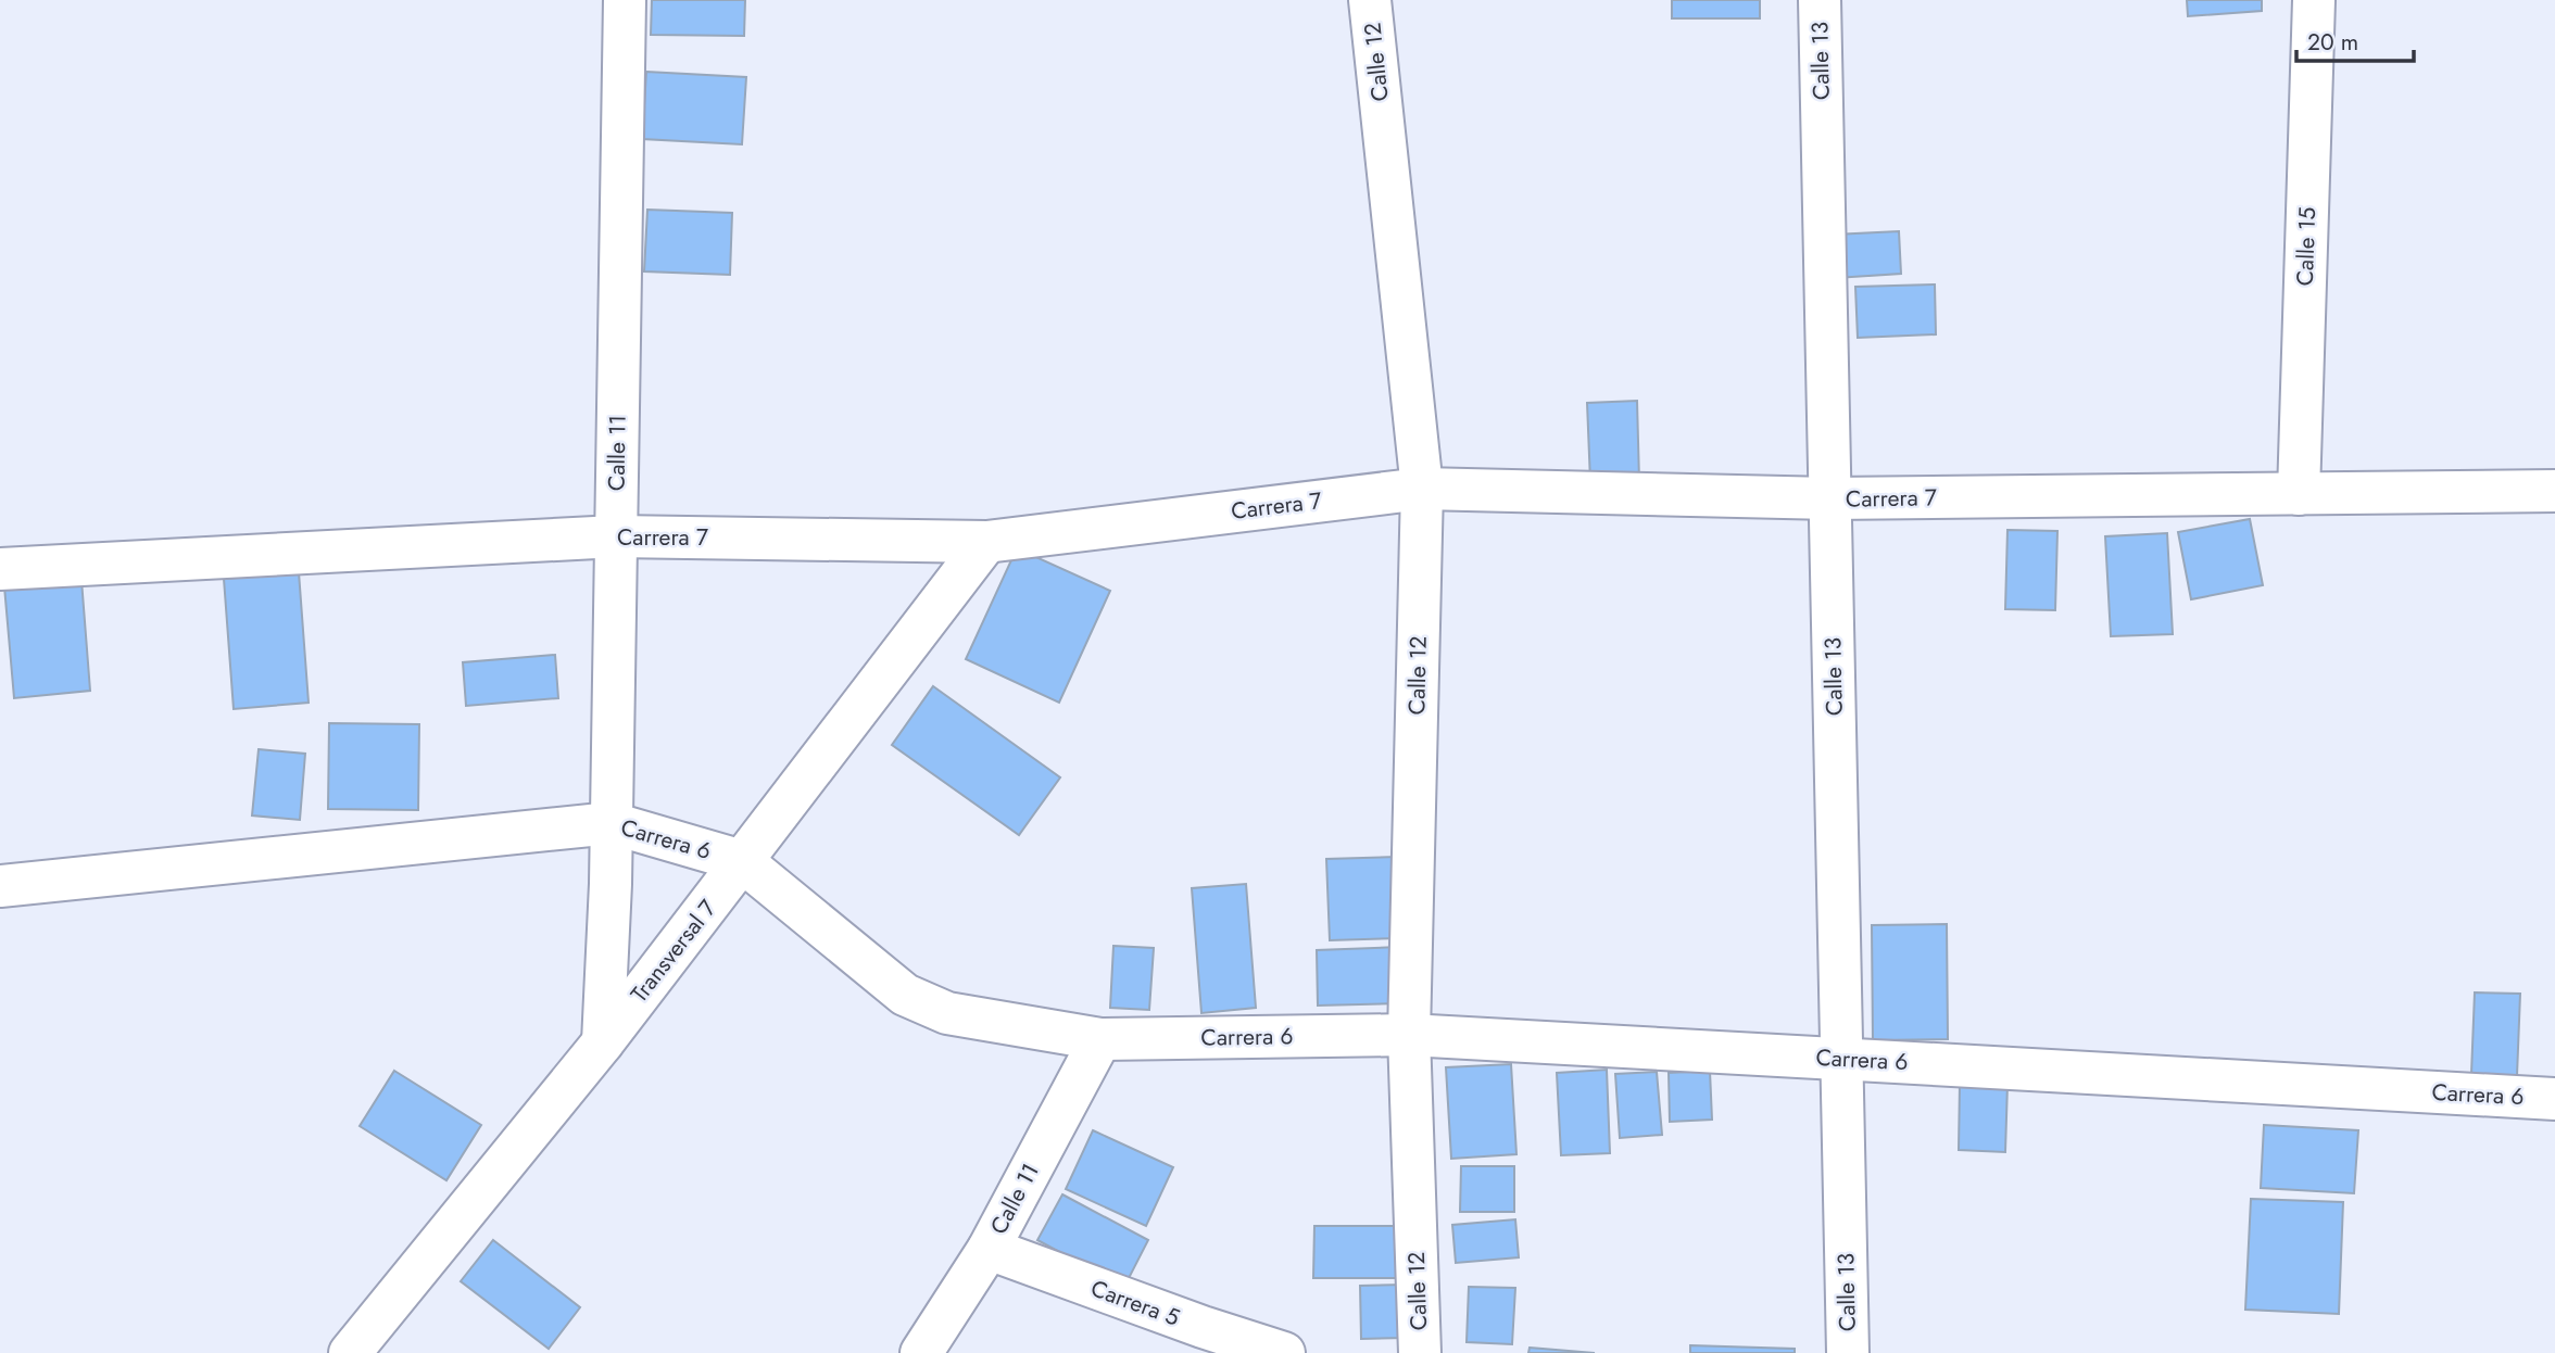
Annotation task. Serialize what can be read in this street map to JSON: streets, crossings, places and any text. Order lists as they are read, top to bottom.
{
  "streets": {
    "street": [
      "Calle 13",
      "Calle 12",
      "Calle 15",
      "Calle 11",
      "Carrera 7",
      "Carrera 6",
      "Transversal 7",
      "Carrera 5"
    ]
  },
  "crossings": [
    ["Calle 13", "Carrera 7"],
    ["Calle 13", "Carrera 6"],
    ["Calle 12", "Carrera 7"],
    ["Calle 12", "Carrera 6"],
    ["Calle 15", "Carrera 7"],
    ["Calle 11", "Carrera 7"],
    ["Calle 11", "Carrera 6"],
    ["Calle 11", "Transversal 7"],
    ["Calle 11", "Carrera 5"],
    ["Carrera 7", "Transversal 7"],
    ["Carrera 6", "Transversal 7"]
  ],
  "scale_bar": "20 m"
}
